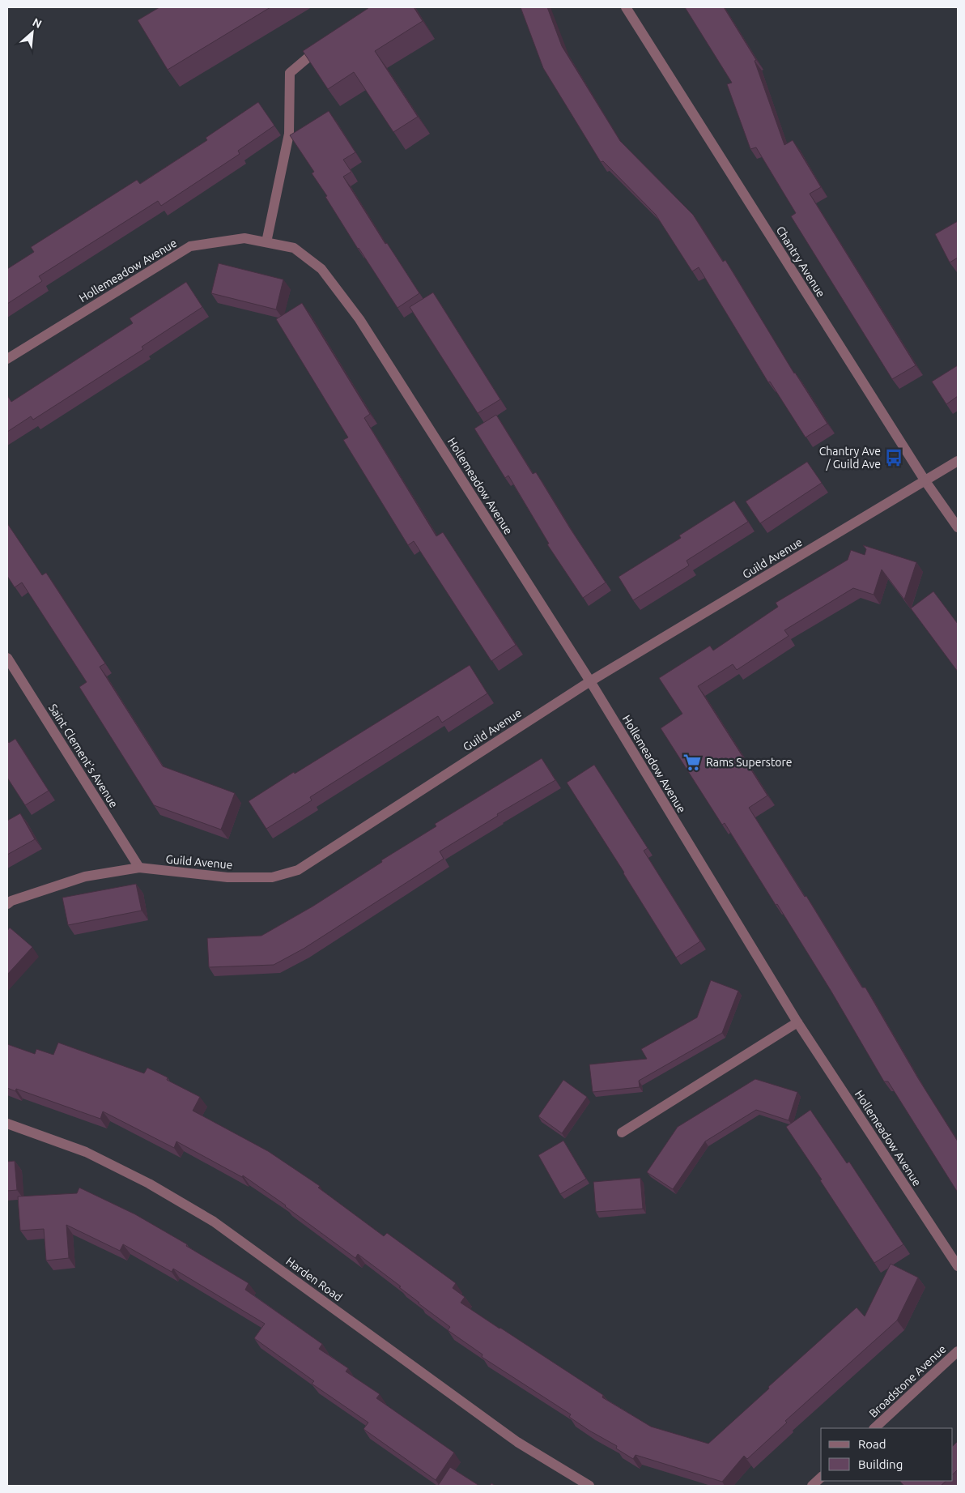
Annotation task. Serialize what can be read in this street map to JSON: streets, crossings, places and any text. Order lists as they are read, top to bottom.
{
  "streets": {
    "street": [
      "Chantry Avenue",
      "Hollemeadow Avenue",
      "Guild Avenue",
      "Saint Clement's Avenue",
      "Harden Road",
      "Broadstone Avenue"
    ]
  },
  "crossings": [
    ["Chantry Avenue", "Guild Avenue"],
    ["Hollemeadow Avenue", "Guild Avenue"],
    ["Guild Avenue", "Saint Clement's Avenue"]
  ],
  "places": {
    "bus stop": ["Chantry Ave / Guild Ave"],
    "supermarket": ["Rams Superstore"]
  },
  "legend": ["Road", "Building"],
  "north": "top right"
}
